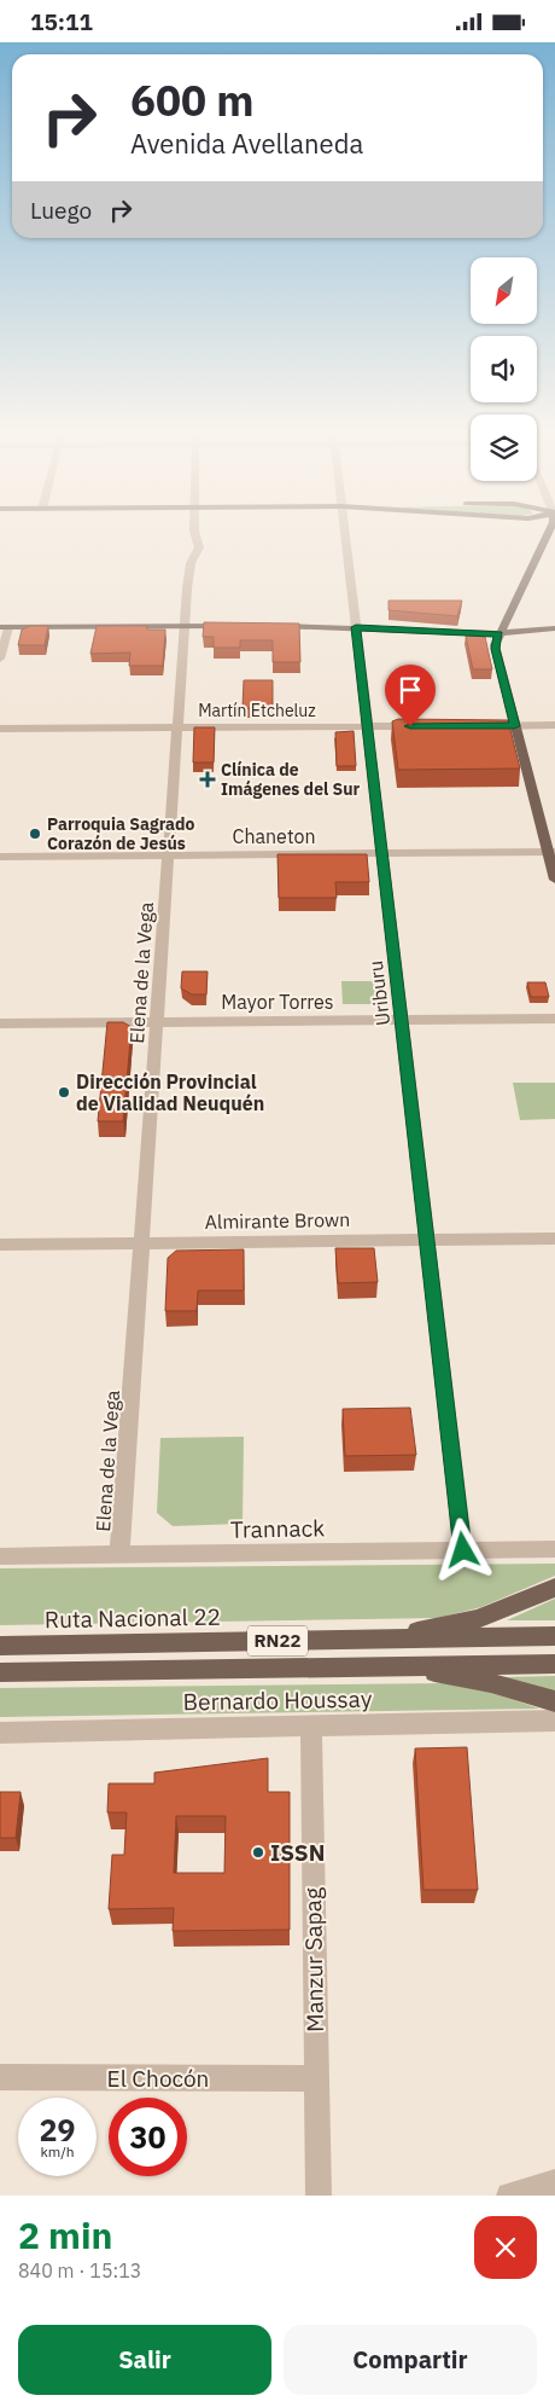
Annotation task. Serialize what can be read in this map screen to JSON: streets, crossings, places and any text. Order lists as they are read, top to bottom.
{
  "streets": {
    "main road": ["Ruta Nacional 22", "RN22"],
    "street": [
      "Martín Etcheluz",
      "Chaneton",
      "Elena de la Vega",
      "Uriburu",
      "Mayor Torres",
      "Almirante Brown",
      "Trannack",
      "Bernardo Houssay",
      "Manzur Sapag",
      "El Chocón"
    ]
  },
  "crossings": [
    ["Martín Etcheluz", "Elena de la Vega"],
    ["Martín Etcheluz", "Uriburu"],
    ["Chaneton", "Elena de la Vega"],
    ["Chaneton", "Uriburu"],
    ["Elena de la Vega", "Mayor Torres"],
    ["Elena de la Vega", "Almirante Brown"],
    ["Elena de la Vega", "Trannack"],
    ["Uriburu", "Mayor Torres"],
    ["Uriburu", "Almirante Brown"],
    ["Uriburu", "Trannack"],
    ["Bernardo Houssay", "Manzur Sapag"],
    ["Manzur Sapag", "El Chocón"]
  ],
  "places": {
    "health": ["Clínica de Imágenes del Sur"],
    "other": ["Parroquia Sagrado Corazón de Jesús", "Dirección Provincial de Vialidad Neuquén", "ISSN"]
  },
  "north": "bottom left",
  "page": {
    "status": "15:11",
    "turn": ["600 m", "Avenida Avellaneda"],
    "then": "Luego",
    "speed": "29 km/h",
    "limit": "30",
    "heading": ["2 min", "840 m · 15:13"],
    "buttons": ["Salir", "Compartir"]
  }
}
